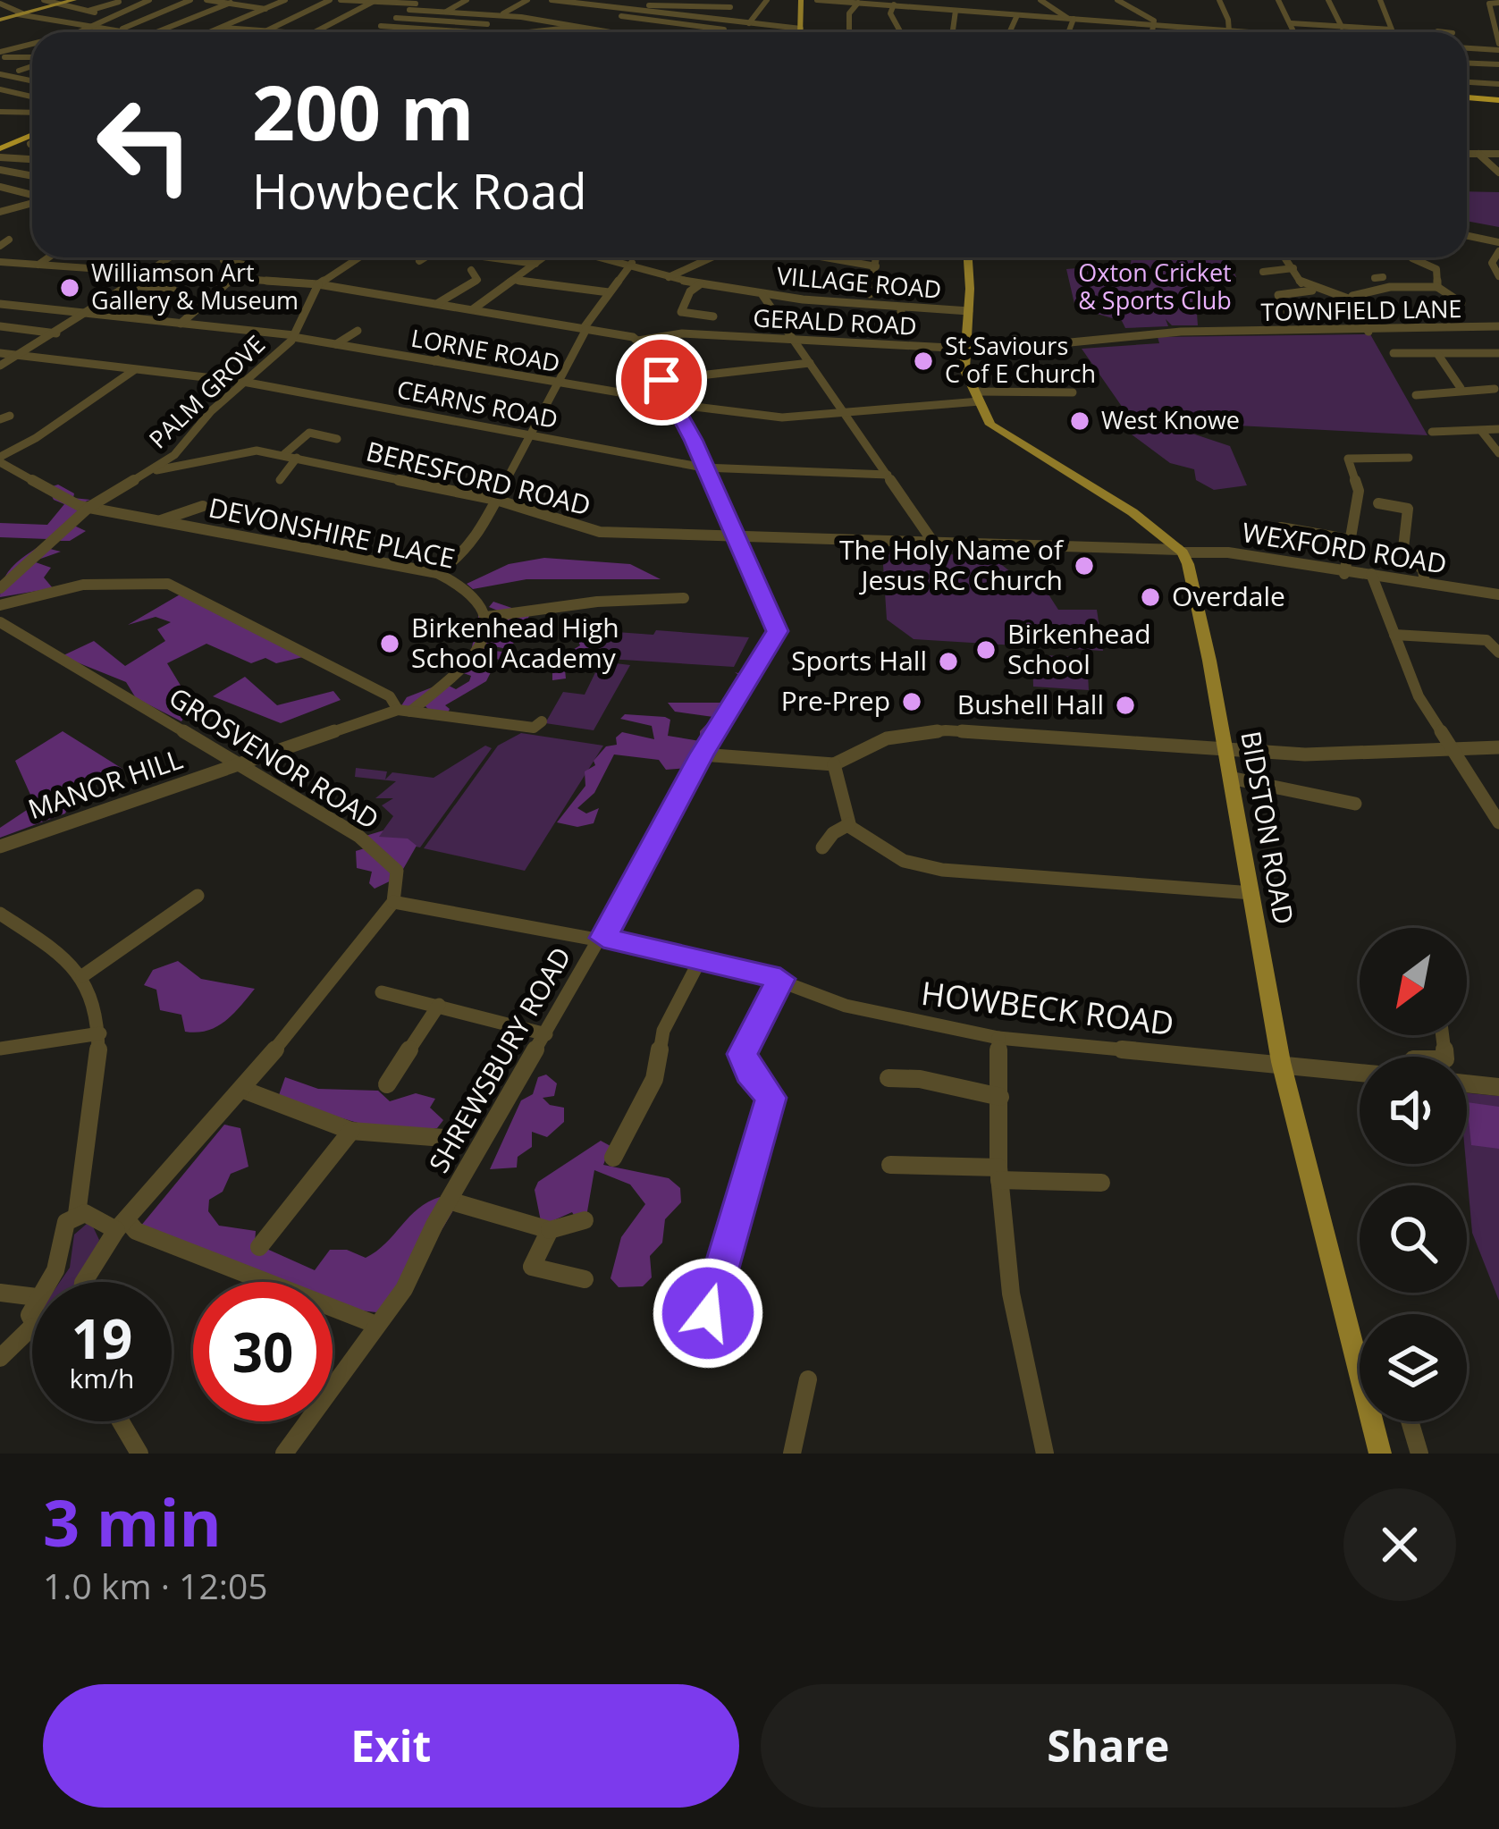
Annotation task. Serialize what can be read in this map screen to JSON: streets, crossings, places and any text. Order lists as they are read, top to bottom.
{
  "streets": {
    "main road": ["BIDSTON ROAD"],
    "street": [
      "VILLAGE ROAD",
      "TOWNFIELD LANE",
      "GERALD ROAD",
      "LORNE ROAD",
      "PALM GROVE",
      "CEARNS ROAD",
      "BERESFORD ROAD",
      "DEVONSHIRE PLACE",
      "WEXFORD ROAD",
      "GROSVENOR ROAD",
      "MANOR HILL",
      "HOWBECK ROAD",
      "SHREWSBURY ROAD"
    ]
  },
  "crossings": [
    ["TOWNFIELD LANE", "GERALD ROAD"],
    ["GERALD ROAD", "SHREWSBURY ROAD"],
    ["LORNE ROAD", "PALM GROVE"],
    ["LORNE ROAD", "SHREWSBURY ROAD"],
    ["PALM GROVE", "CEARNS ROAD"],
    ["PALM GROVE", "BERESFORD ROAD"],
    ["PALM GROVE", "DEVONSHIRE PLACE"],
    ["CEARNS ROAD", "SHREWSBURY ROAD"],
    ["BERESFORD ROAD", "WEXFORD ROAD"],
    ["BERESFORD ROAD", "BIDSTON ROAD"],
    ["BERESFORD ROAD", "SHREWSBURY ROAD"],
    ["WEXFORD ROAD", "BIDSTON ROAD"],
    ["GROSVENOR ROAD", "MANOR HILL"],
    ["GROSVENOR ROAD", "HOWBECK ROAD"],
    ["BIDSTON ROAD", "HOWBECK ROAD"],
    ["HOWBECK ROAD", "SHREWSBURY ROAD"]
  ],
  "parks": ["Oxton Cricket & Sports Club"],
  "places": [
    "Williamson Art Gallery & Museum",
    "St Saviours C of E Church",
    "West Knowe",
    "The Holy Name of Jesus RC Church",
    "Overdale",
    "Birkenhead High School Academy",
    "Birkenhead School",
    "Sports Hall",
    "Pre-Prep",
    "Bushell Hall"
  ],
  "north": "bottom left",
  "page": {
    "turn": ["200 m", "Howbeck Road"],
    "speed": "19 km/h",
    "limit": "30",
    "heading": ["3 min", "1.0 km · 12:05"],
    "buttons": ["Exit", "Share"]
  }
}
